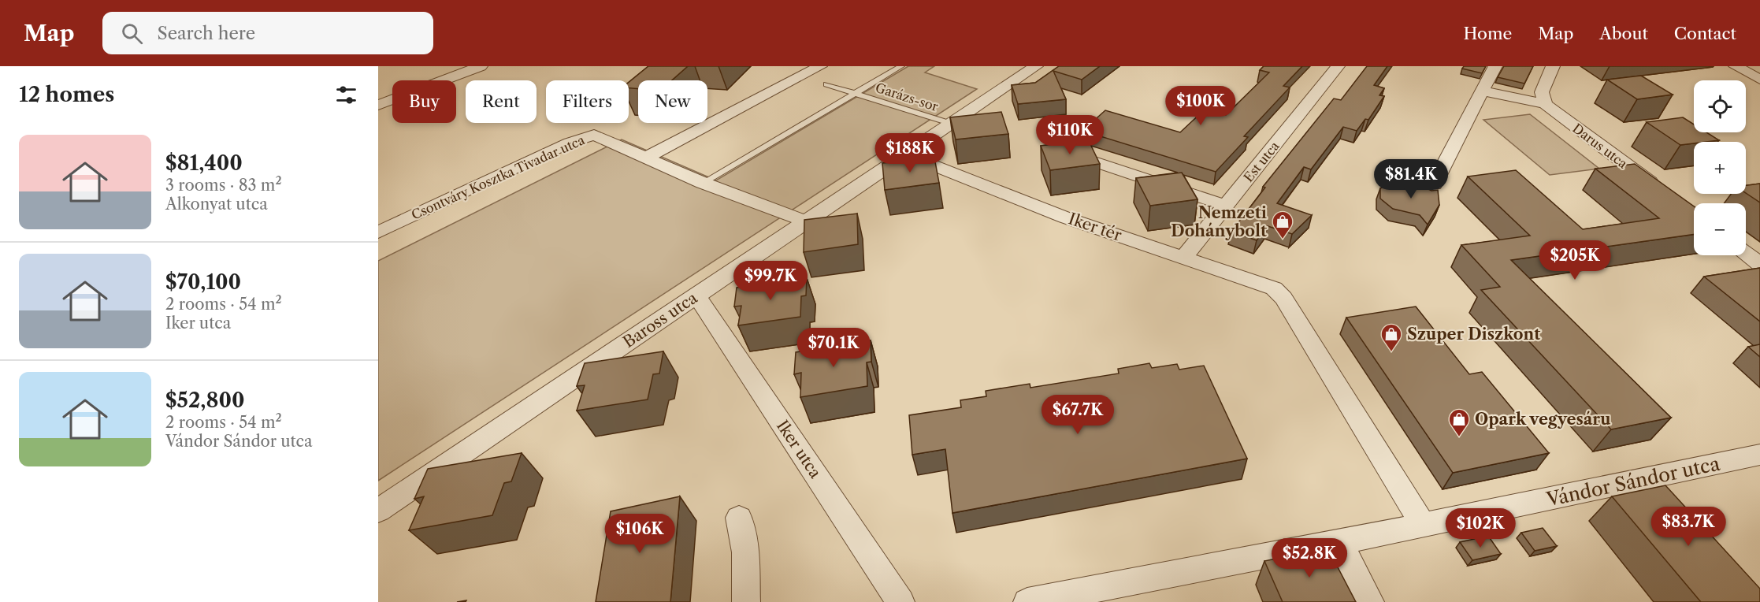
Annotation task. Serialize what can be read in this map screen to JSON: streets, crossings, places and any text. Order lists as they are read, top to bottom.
{
  "streets": {
    "street": [
      "Darus utca",
      "Est utca",
      "Csontváry Kosztka Tivadar utca",
      "Iker tér",
      "Baross utca",
      "Iker utca",
      "Vándor Sándor utca"
    ],
    "lane": ["Garázs-sor"]
  },
  "crossings": [
    ["Garázs-sor", "Csontváry Kosztka Tivadar utca"],
    ["Garázs-sor", "Baross utca"],
    ["Est utca", "Iker tér"],
    ["Csontváry Kosztka Tivadar utca", "Baross utca"],
    ["Iker tér", "Baross utca"],
    ["Iker tér", "Vándor Sándor utca"],
    ["Baross utca", "Iker utca"]
  ],
  "places": {
    "shop": ["Nemzeti Dohánybolt", "Szuper Diszkont", "Opark vegyesáru"]
  },
  "page": {
    "header": "Map",
    "search": "Search here",
    "nav": [
      "Home",
      "Map",
      "About",
      "Contact"
    ],
    "heading": "12 homes",
    "map_buttons": ["+", "−"],
    "chip": [
      "Buy",
      "Rent",
      "Filters",
      "New"
    ],
    "price": [
      "$100K",
      "$110K",
      "$188K",
      "$81.4K",
      "$205K",
      "$99.7K",
      "$70.1K",
      "$67.7K",
      "$83.7K",
      "$102K",
      "$106K",
      "$52.8K"
    ],
    "list": [
      {
        "name": "$81,400",
        "note": "3 rooms · 83 m² · Alkonyat utca"
      },
      {
        "name": "$70,100",
        "note": "2 rooms · 54 m² · Iker utca"
      },
      {
        "name": "$52,800",
        "note": "2 rooms · 54 m² · Vándor Sándor utca"
      }
    ]
  }
}
